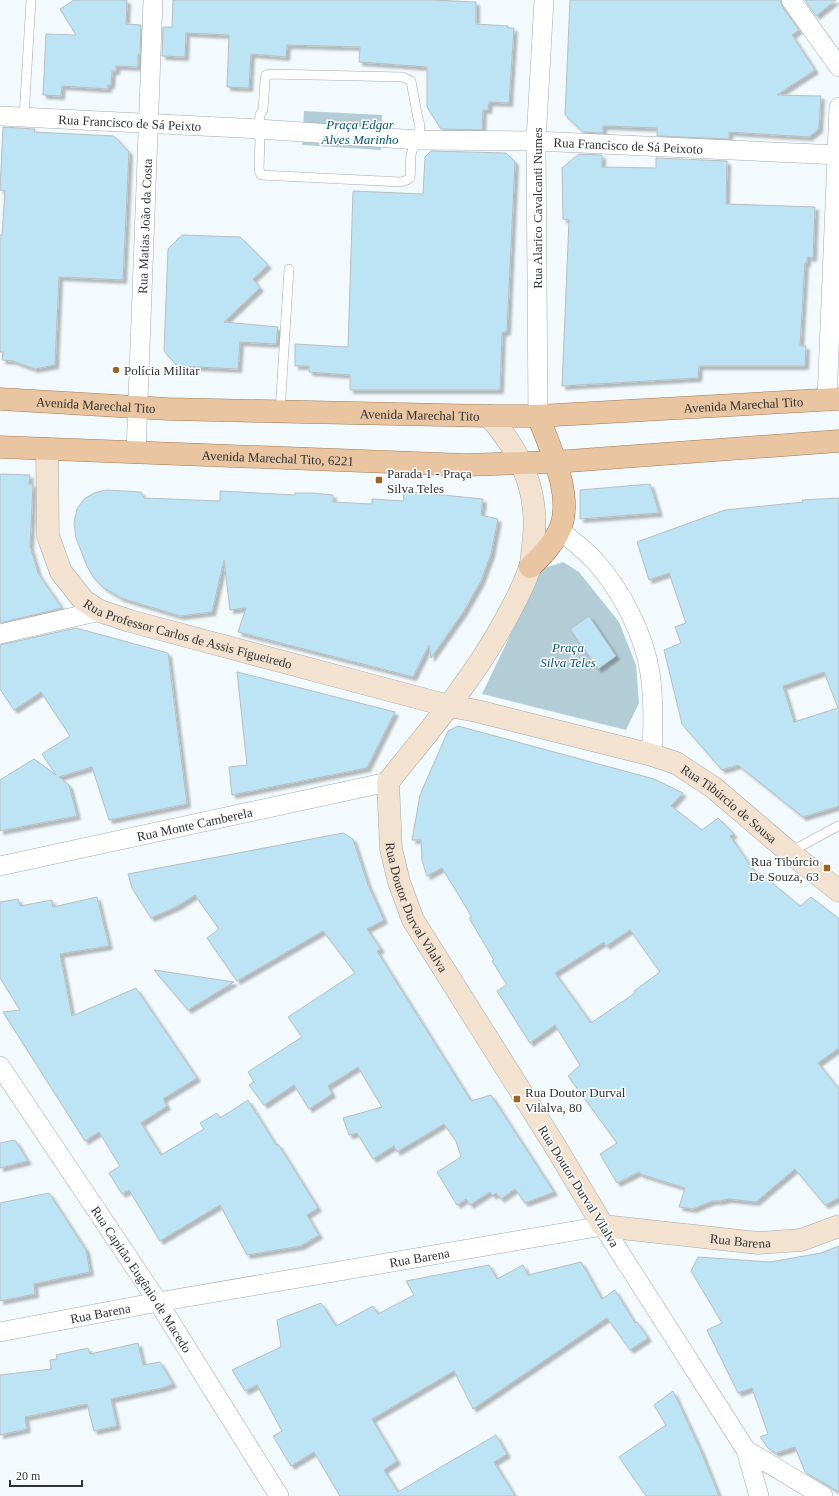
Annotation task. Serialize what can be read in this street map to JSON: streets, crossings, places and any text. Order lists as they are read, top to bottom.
{
  "streets": {
    "main road": [
      "Avenida Marechal Tito",
      "Avenida Marechal Tito, 6221",
      "Rua Professor Carlos de Assis Figueiredo",
      "Rua Tibúrcio de Sousa",
      "Rua Doutor Durval Vilalva",
      "Rua Barena"
    ],
    "street": [
      "Rua Francisco de Sá Peixto",
      "Rua Francisco de Sá Peixoto",
      "Rua Alarico Cavalcanti Numes",
      "Rua Matias João da Costa",
      "Rua Monte Camberela",
      "Rua Capitão Eugênio de Macedo"
    ]
  },
  "crossings": [
    ["Rua Francisco de Sá Peixto", "Rua Francisco de Sá Peixoto"],
    ["Rua Francisco de Sá Peixto", "Rua Matias João da Costa"],
    ["Rua Francisco de Sá Peixoto", "Rua Alarico Cavalcanti Numes"],
    ["Rua Alarico Cavalcanti Numes", "Avenida Marechal Tito"],
    ["Rua Matias João da Costa", "Avenida Marechal Tito"],
    ["Rua Matias João da Costa", "Avenida Marechal Tito, 6221"],
    ["Avenida Marechal Tito, 6221", "Rua Professor Carlos de Assis Figueiredo"],
    ["Rua Monte Camberela", "Rua Doutor Durval Vilalva"],
    ["Rua Doutor Durval Vilalva", "Rua Barena"],
    ["Rua Barena", "Rua Capitão Eugênio de Macedo"]
  ],
  "parks": ["Praça Edgar Alves Marinho", "Praça Silva Teles"],
  "places": {
    "other": ["Polícia Militar"],
    "transit": ["Parada 1 - Praça Silva Teles", "Rua Tibúrcio De Souza, 63", "Rua Doutor Durval Vilalva, 80"]
  },
  "scale_bar": "20 m"
}
